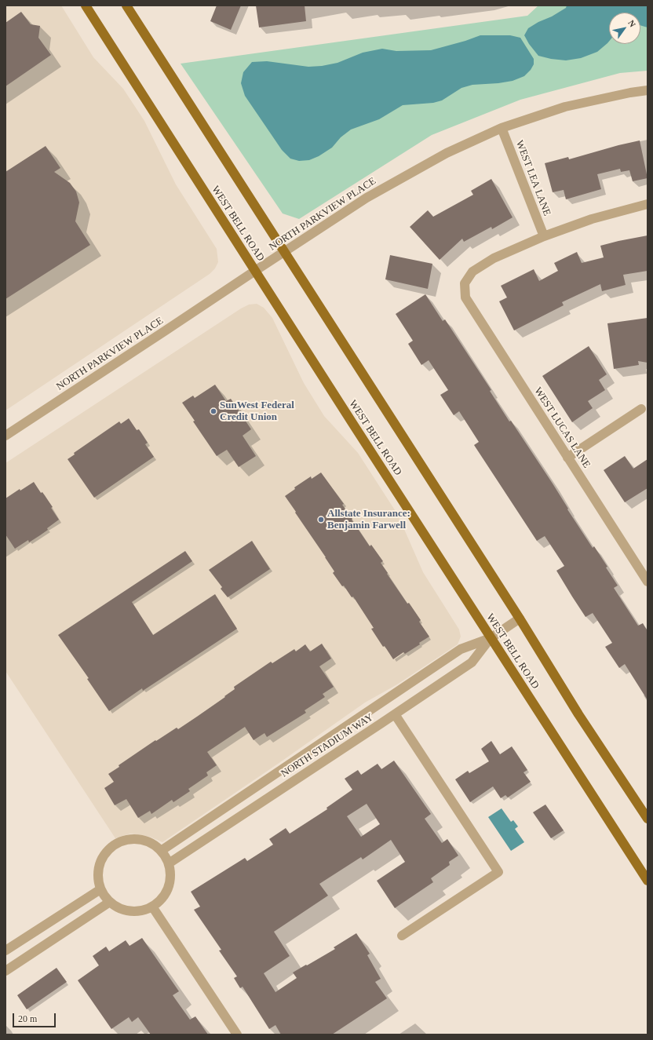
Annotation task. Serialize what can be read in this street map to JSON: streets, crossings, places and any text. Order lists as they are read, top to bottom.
{
  "streets": {
    "main road": ["WEST BELL ROAD"],
    "street": [
      "WEST LEA LANE",
      "NORTH PARKVIEW PLACE",
      "WEST LUCAS LANE",
      "NORTH STADIUM WAY"
    ]
  },
  "crossings": [
    ["WEST LEA LANE", "NORTH PARKVIEW PLACE"],
    ["WEST LEA LANE", "WEST LUCAS LANE"],
    ["NORTH PARKVIEW PLACE", "WEST BELL ROAD"],
    ["WEST BELL ROAD", "NORTH STADIUM WAY"]
  ],
  "places": ["SunWest Federal Credit Union", "Allstate Insurance: Benjamin Farwell"],
  "scale_bar": "20 m",
  "north": "top right"
}
